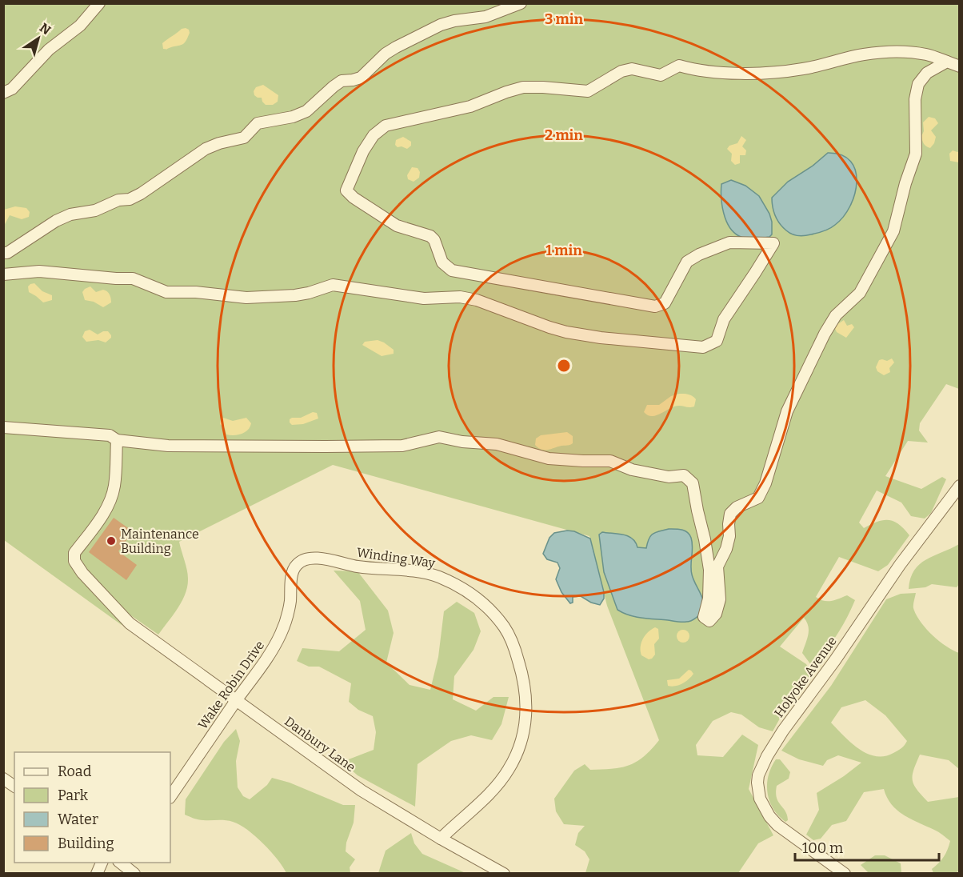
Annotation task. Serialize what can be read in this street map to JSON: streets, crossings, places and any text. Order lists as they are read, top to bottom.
{
  "streets": {
    "street": [
      "Winding Way",
      "Holyoke Avenue",
      "Wake Robin Drive",
      "Danbury Lane"
    ]
  },
  "crossings": [
    ["Winding Way", "Wake Robin Drive"],
    ["Winding Way", "Danbury Lane"],
    ["Wake Robin Drive", "Danbury Lane"]
  ],
  "places": ["Maintenance Building"],
  "legend": [
    "Road",
    "Park",
    "Water",
    "Building"
  ],
  "scale_bar": "100 m",
  "north": "top right",
  "rings": ["3 min", "2 min", "1 min"]
}
